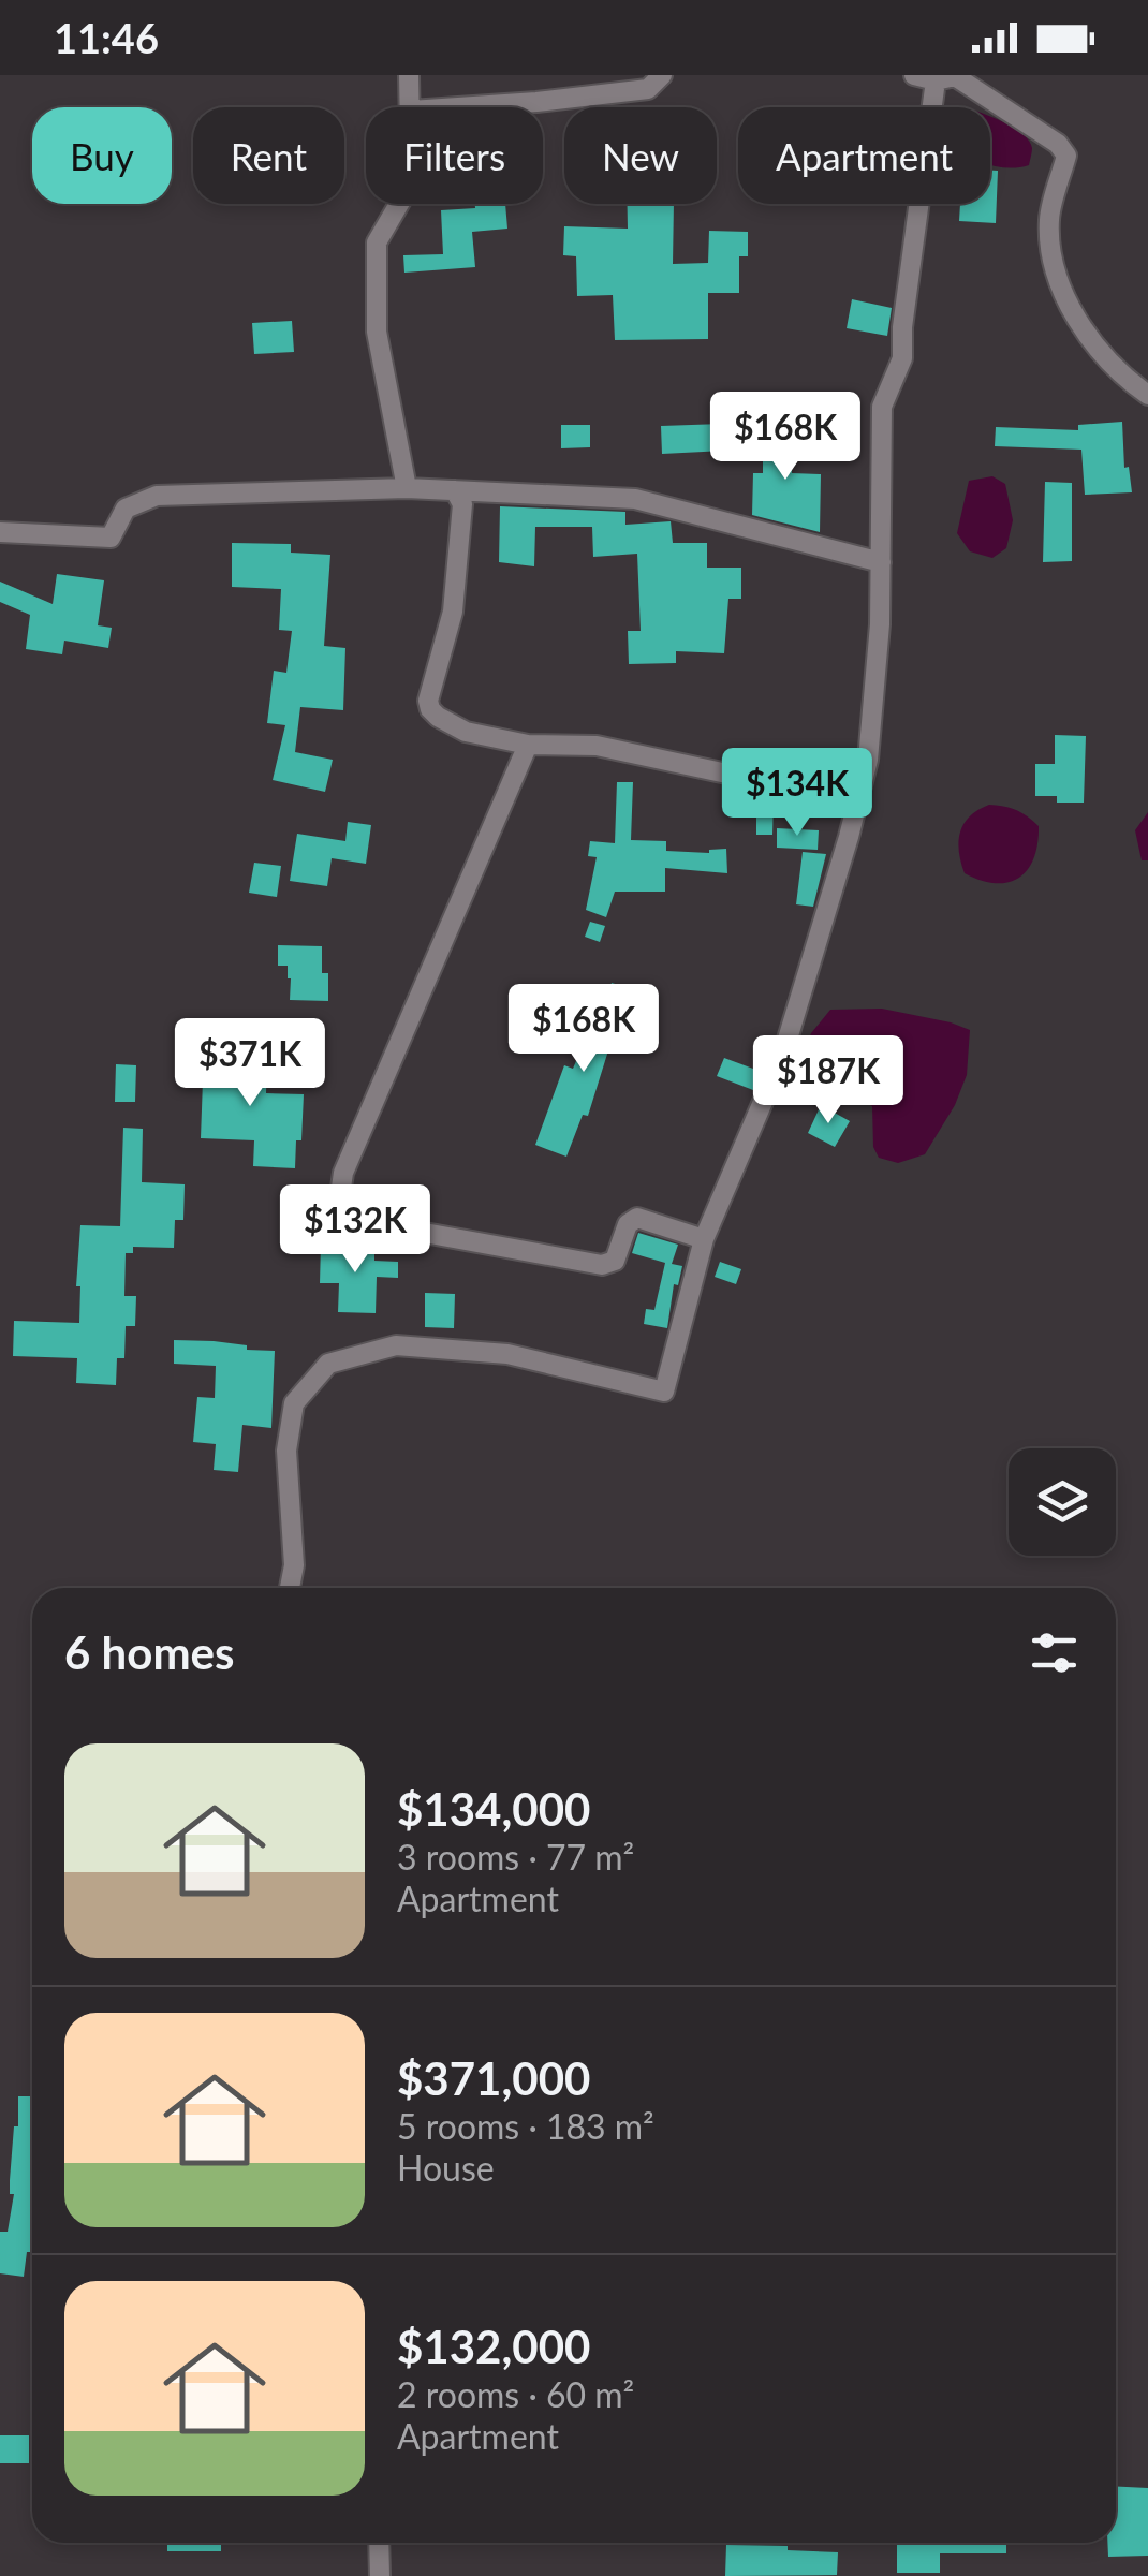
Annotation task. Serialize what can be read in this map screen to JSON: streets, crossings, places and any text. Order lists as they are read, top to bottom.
{
  "page": {
    "status": "11:46",
    "chip": [
      "Buy",
      "Rent",
      "Filters",
      "New",
      "Apartment"
    ],
    "price": [
      "$168K",
      "$134K",
      "$168K",
      "$371K",
      "$187K",
      "$132K"
    ],
    "heading": "6 homes",
    "list": [
      {
        "name": "$134,000",
        "note": "3 rooms · 77 m² · Apartment"
      },
      {
        "name": "$371,000",
        "note": "5 rooms · 183 m² · House"
      },
      {
        "name": "$132,000",
        "note": "2 rooms · 60 m² · Apartment"
      }
    ]
  }
}
